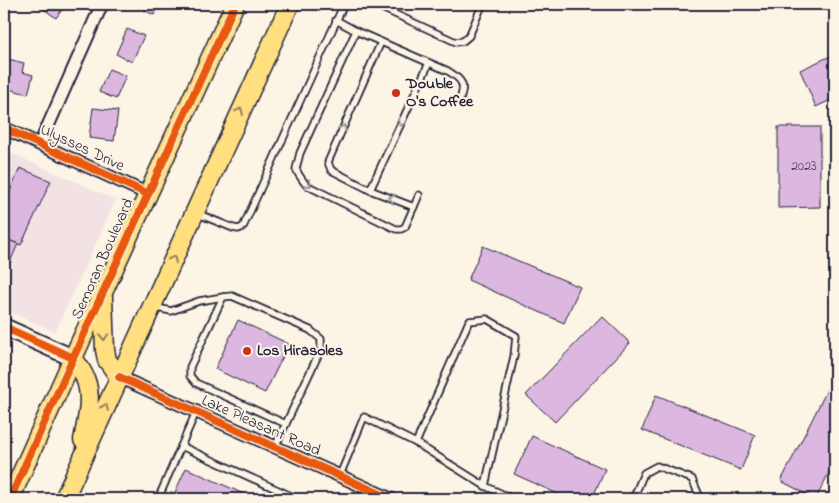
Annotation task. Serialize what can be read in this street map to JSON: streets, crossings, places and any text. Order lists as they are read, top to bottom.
{
  "streets": {
    "main road": ["Semoran Boulevard"],
    "street": ["Ulysses Drive", "Lake Pleasant Road"]
  },
  "crossings": [
    ["Ulysses Drive", "Semoran Boulevard"]
  ],
  "places": ["Double O's Coffee", "Los Hirasoles"],
  "house_numbers": ["2023"]
}
